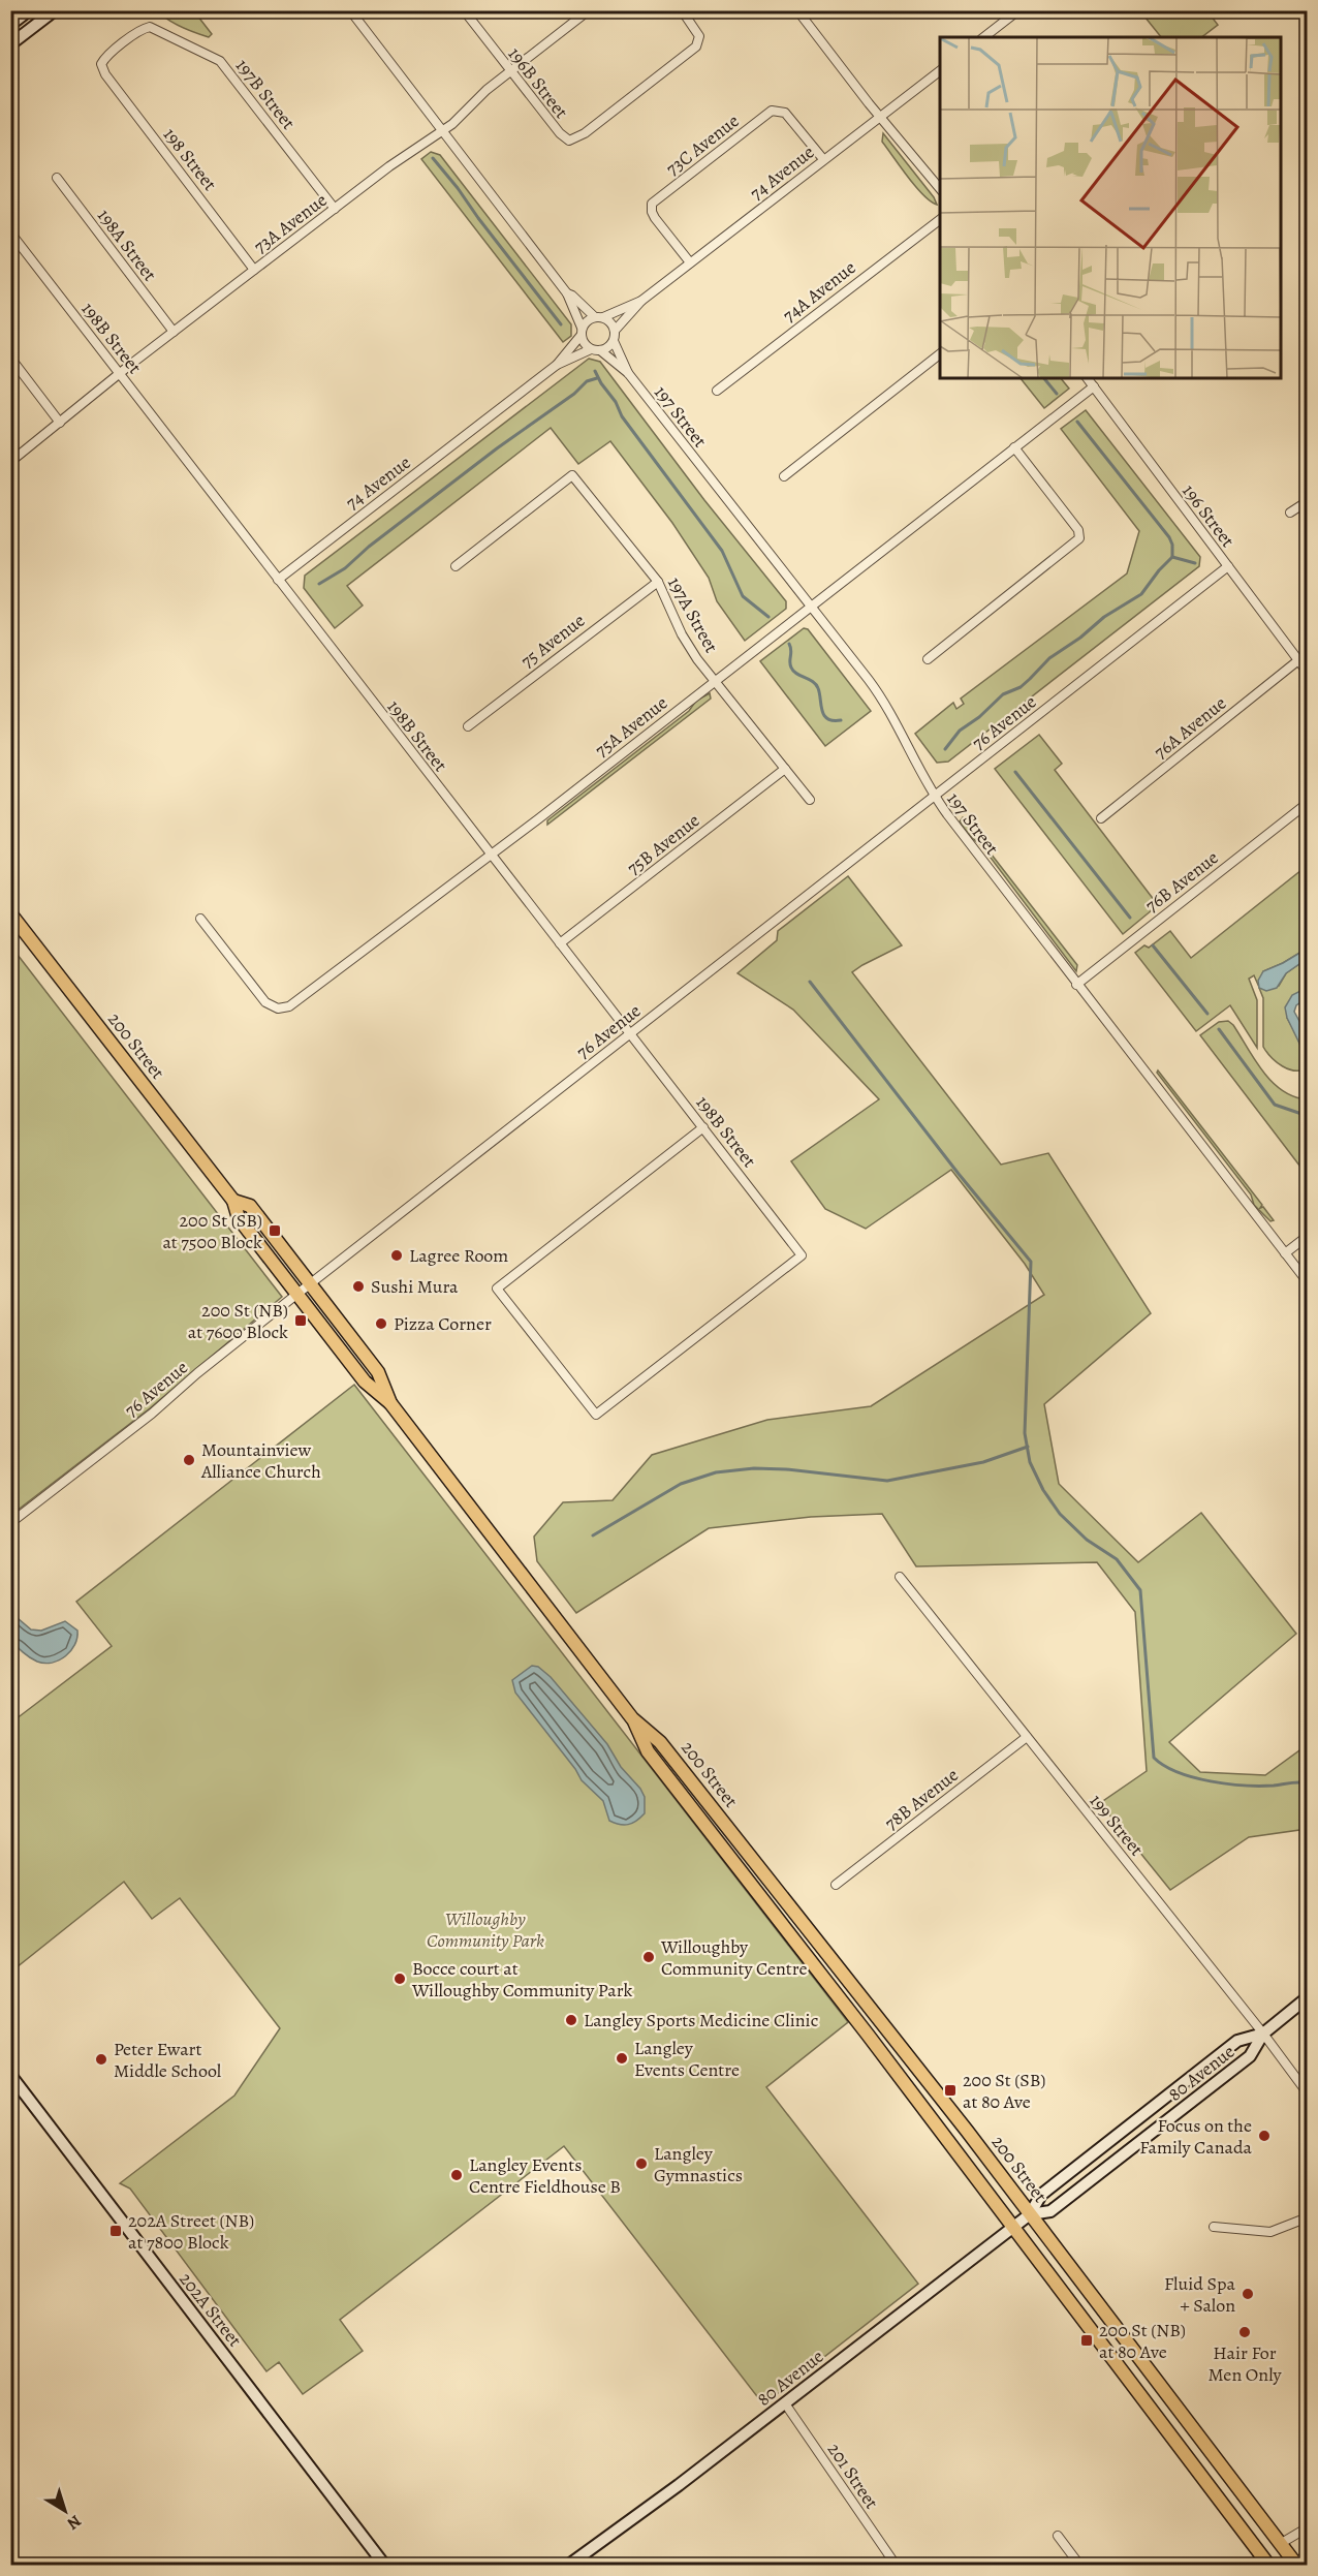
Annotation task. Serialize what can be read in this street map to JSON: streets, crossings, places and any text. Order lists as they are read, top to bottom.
{
  "streets": {
    "main road": ["200 Street", "80 Avenue", "202A Street"],
    "street": [
      "196B Street",
      "197B Street",
      "73C Avenue",
      "198 Street",
      "74 Avenue",
      "73A Avenue",
      "198A Street",
      "74A Avenue",
      "198B Street",
      "197 Street",
      "196 Street",
      "197A Street",
      "75 Avenue",
      "76 Avenue",
      "75A Avenue",
      "76A Avenue",
      "75B Avenue",
      "76B Avenue",
      "78B Avenue",
      "199 Street",
      "201 Street"
    ]
  },
  "crossings": [
    ["196B Street", "73A Avenue"],
    ["197B Street", "198 Street"],
    ["197B Street", "73A Avenue"],
    ["73C Avenue", "74 Avenue"],
    ["198 Street", "73A Avenue"],
    ["74 Avenue", "198B Street"],
    ["74 Avenue", "197 Street"],
    ["73A Avenue", "198A Street"],
    ["73A Avenue", "198B Street"],
    ["198B Street", "76 Avenue"],
    ["198B Street", "75A Avenue"],
    ["198B Street", "75B Avenue"],
    ["197 Street", "76 Avenue"],
    ["197 Street", "75A Avenue"],
    ["197 Street", "76B Avenue"],
    ["196 Street", "76 Avenue"],
    ["196 Street", "75A Avenue"],
    ["196 Street", "76A Avenue"],
    ["197A Street", "75 Avenue"],
    ["197A Street", "75A Avenue"],
    ["197A Street", "75B Avenue"],
    ["76 Avenue", "200 Street"],
    ["200 Street", "80 Avenue"],
    ["78B Avenue", "199 Street"],
    ["199 Street", "80 Avenue"],
    ["80 Avenue", "201 Street"]
  ],
  "parks": ["Willoughby Community Park"],
  "places": {
    "transit": [
      "200 St (SB) at 7500 Block",
      "200 St (NB) at 7600 Block",
      "200 St (SB) at 80 Ave",
      "202A Street (NB) at 7800 Block",
      "200 St (NB) at 80 Ave"
    ],
    "other": [
      "Lagree Room",
      "Sushi Mura",
      "Pizza Corner",
      "Mountainview Alliance Church",
      "Willoughby Community Centre",
      "Bocce court at Willoughby Community Park",
      "Langley Sports Medicine Clinic",
      "Langley Events Centre",
      "Peter Ewart Middle School",
      "Focus on the Family Canada",
      "Langley Gymnastics",
      "Langley Events Centre Fieldhouse B",
      "Fluid Spa + Salon",
      "Hair For Men Only"
    ]
  },
  "north": "bottom right"
}
